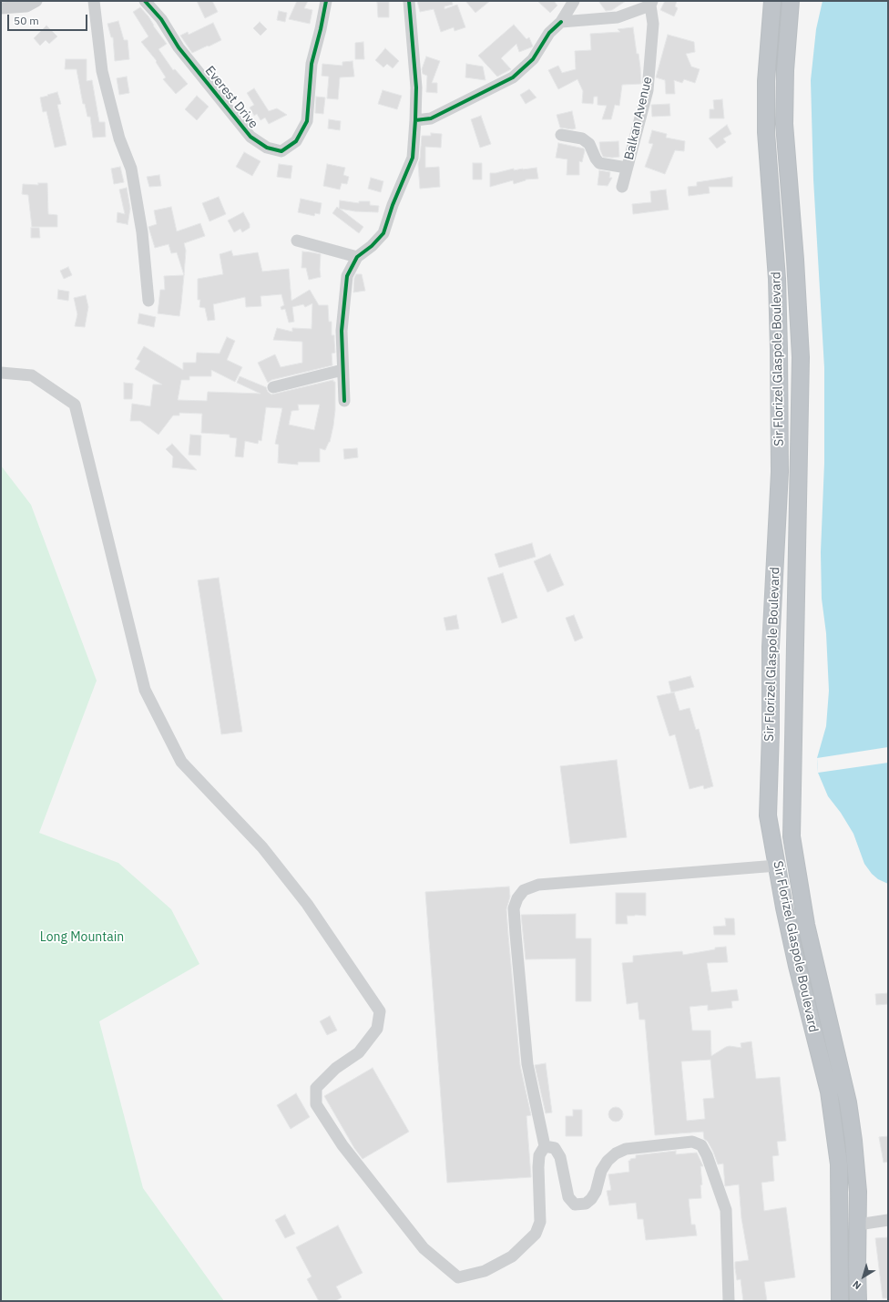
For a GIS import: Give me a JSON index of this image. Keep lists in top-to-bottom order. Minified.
{"streets":{"highway":["Sir Florizel Glaspole Boulevard"],"street":["Everest Drive","Balkan Avenue"]},"parks":["Long Mountain"],"scale_bar":"50 m","north":"bottom left"}
